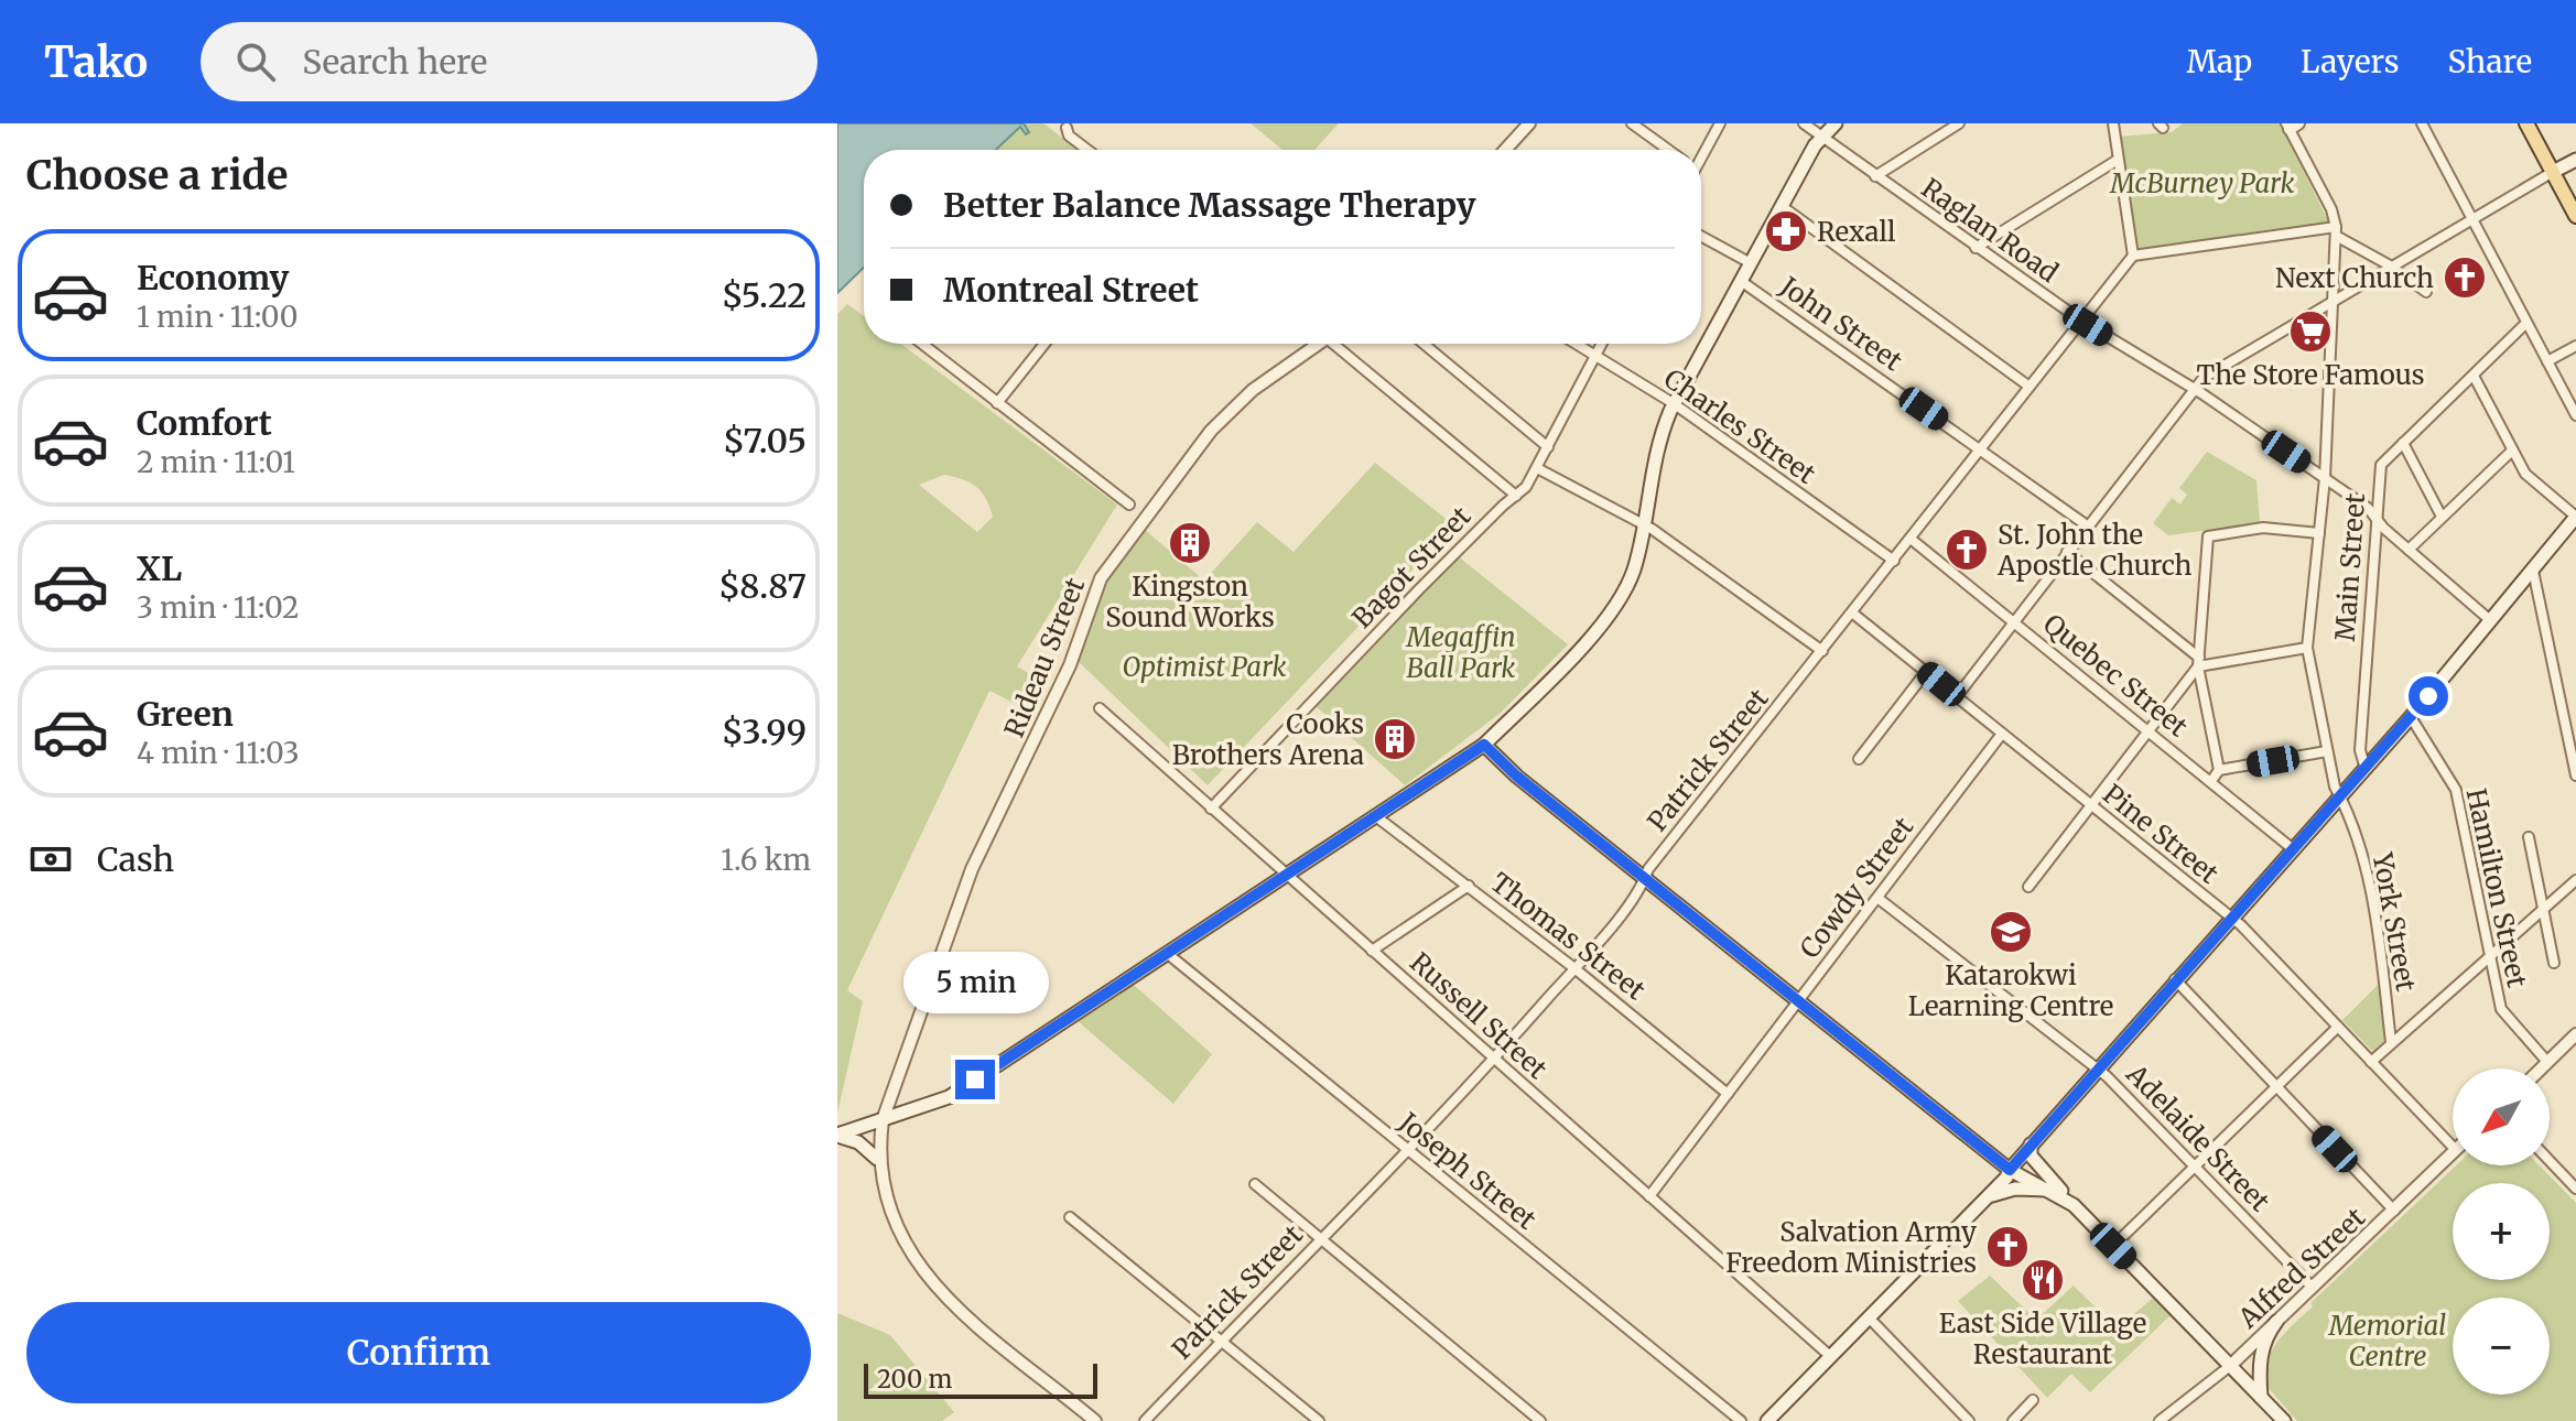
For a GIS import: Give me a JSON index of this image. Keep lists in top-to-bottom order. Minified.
{"streets":{"street":["Raglan Road","John Street","Charles Street","Bagot Street","Main Street","Rideau Street","Quebec Street","Patrick Street","Pine Street","Cowdy Street","Hamilton Street","York Street","Thomas Street","Russell Street","Adelaide Street","Joseph Street","Alfred Street"]},"crossings":[["Raglan Road","Main Street"],["Raglan Road","Patrick Street"],["Raglan Road","York Street"],["John Street","Patrick Street"],["Charles Street","Bagot Street"],["Charles Street","Patrick Street"],["Bagot Street","Russell Street"],["Quebec Street","Patrick Street"],["Patrick Street","Pine Street"],["Patrick Street","Thomas Street"],["Patrick Street","Russell Street"],["Patrick Street","Joseph Street"],["Pine Street","Cowdy Street"],["Cowdy Street","Thomas Street"],["Cowdy Street","Russell Street"],["Cowdy Street","Adelaide Street"],["Adelaide Street","Alfred Street"]],"parks":["McBurney Park","Megaffin Ball Park","Optimist Park","Memorial Centre"],"places":{"pharmacy":["Rexall"],"church":["Next Church","St. John the Apostle Church","Salvation Army Freedom Ministries"],"supermarket":["The Store Famous"],"building":["Kingston Sound Works","Cooks Brothers Arena"],"school or university":["Katarokwi Learning Centre"],"restaurant":["East Side Village Restaurant"]},"scale_bar":"200 m","north":"bottom left","page":{"header":"Tako","search":"Search here","nav":["Map","Layers","Share"],"heading":"Choose a ride","banner":["Better Balance Massage Therapy","Montreal Street"],"list":[{"name":"Economy","note":"1 min · 11:00","value":"$5.22"},{"name":"Comfort","note":"2 min · 11:01","value":"$7.05"},{"name":"XL","note":"3 min · 11:02","value":"$8.87"},{"name":"Green","note":"4 min · 11:03","value":"$3.99"}],"pay":["Cash","1.6 km"],"bubble":"5 min","map_buttons":["+","−"],"buttons":"Confirm","scale":"200 m"}}
